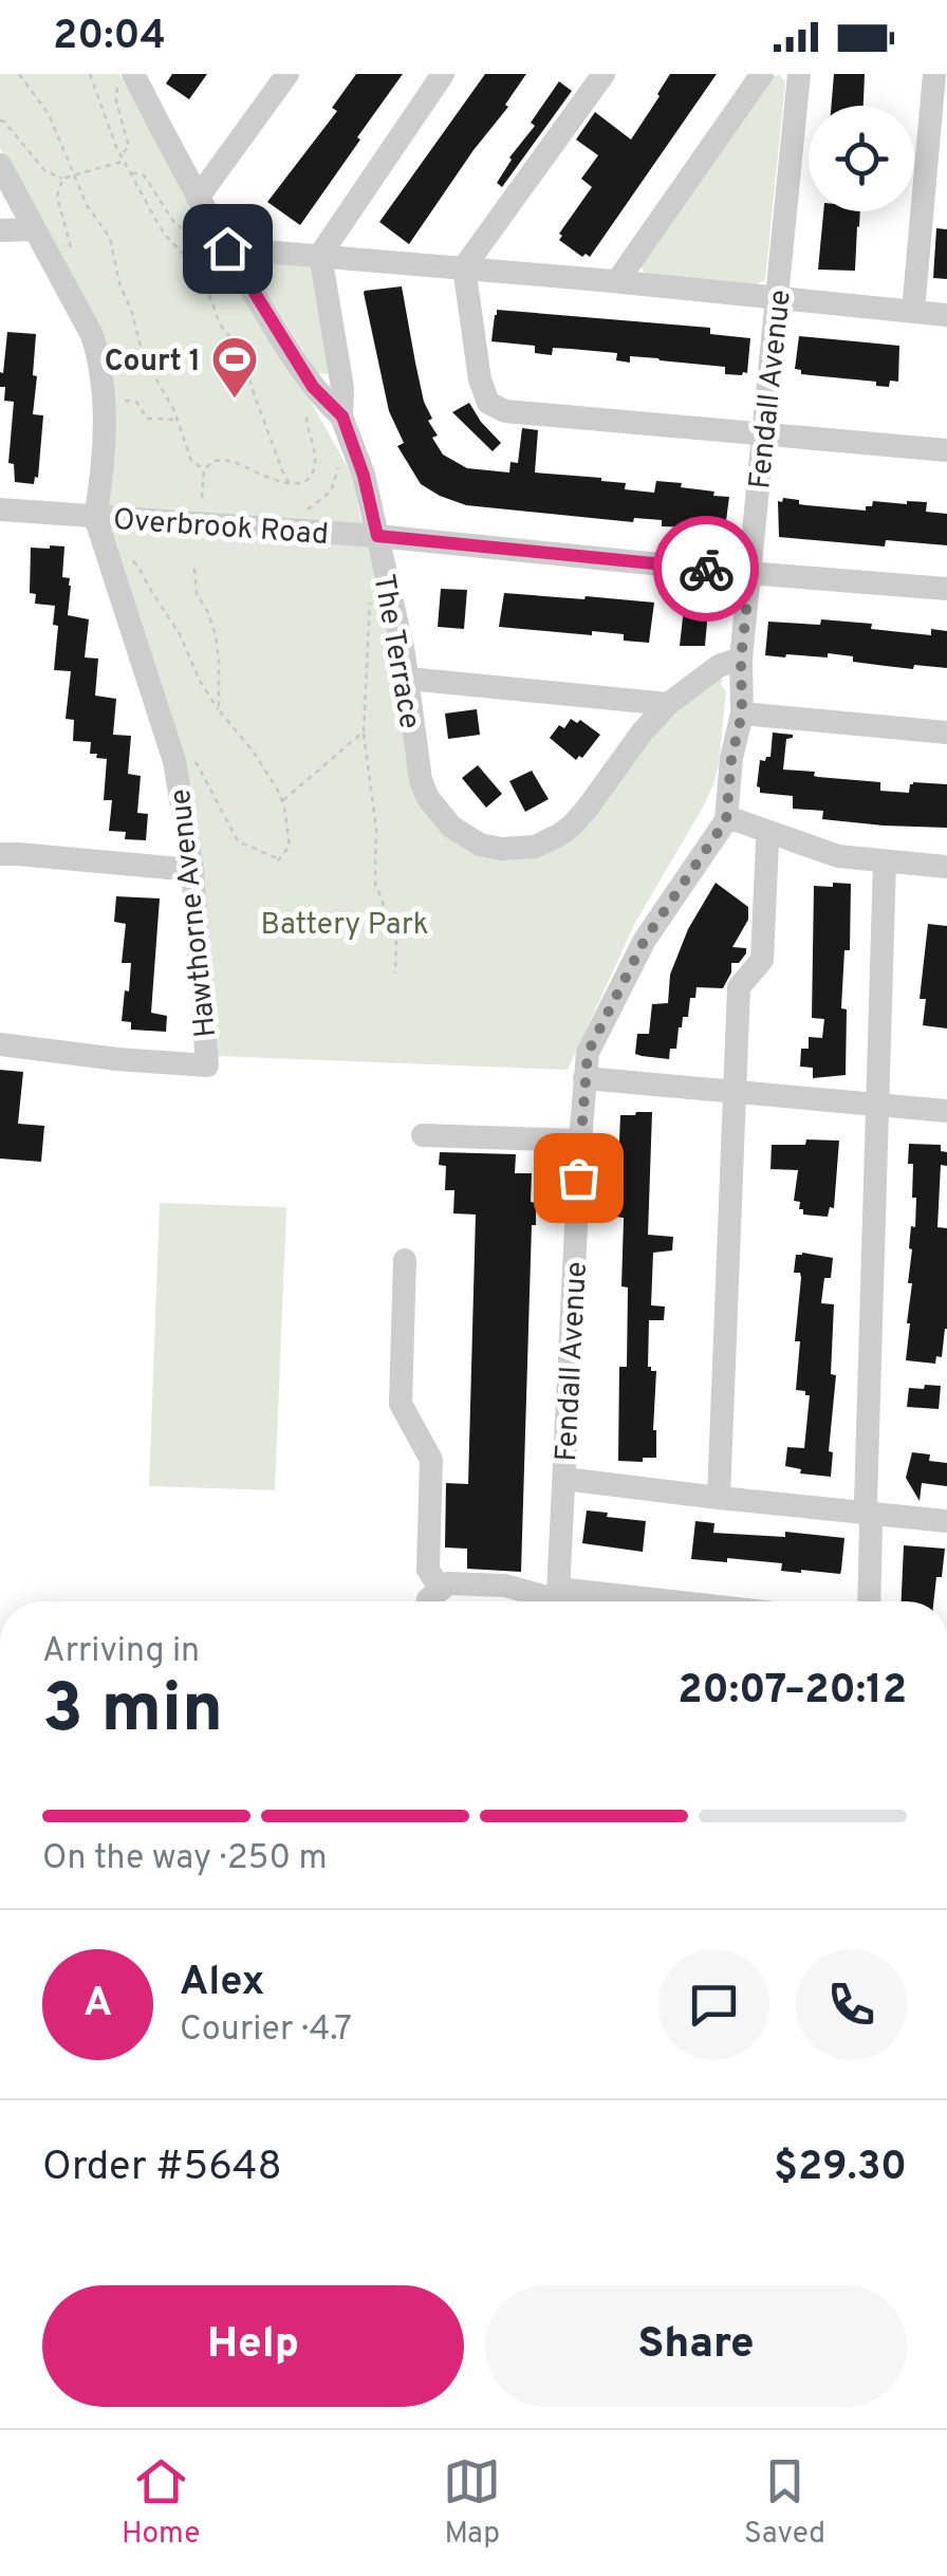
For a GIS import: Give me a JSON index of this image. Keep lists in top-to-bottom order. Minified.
{"streets":{"street":["Fendall Avenue","Overbrook Road","The Terrace","Hawthorne Avenue"]},"crossings":[["Fendall Avenue","Overbrook Road"],["Fendall Avenue","The Terrace"],["Overbrook Road","The Terrace"],["Overbrook Road","Hawthorne Avenue"]],"parks":["Battery Park"],"places":{"sports":["Court 1"]},"page":{"status":"20:04","heading":["3 min","Arriving in","20:07–20:12"],"panel":["Alex","Courier · 4.7","Order #5648","$29.30"],"bar":"On the way · 250 m","round":"A","buttons":["Help","Share"],"tabs":["Home","Map","Saved"]}}
